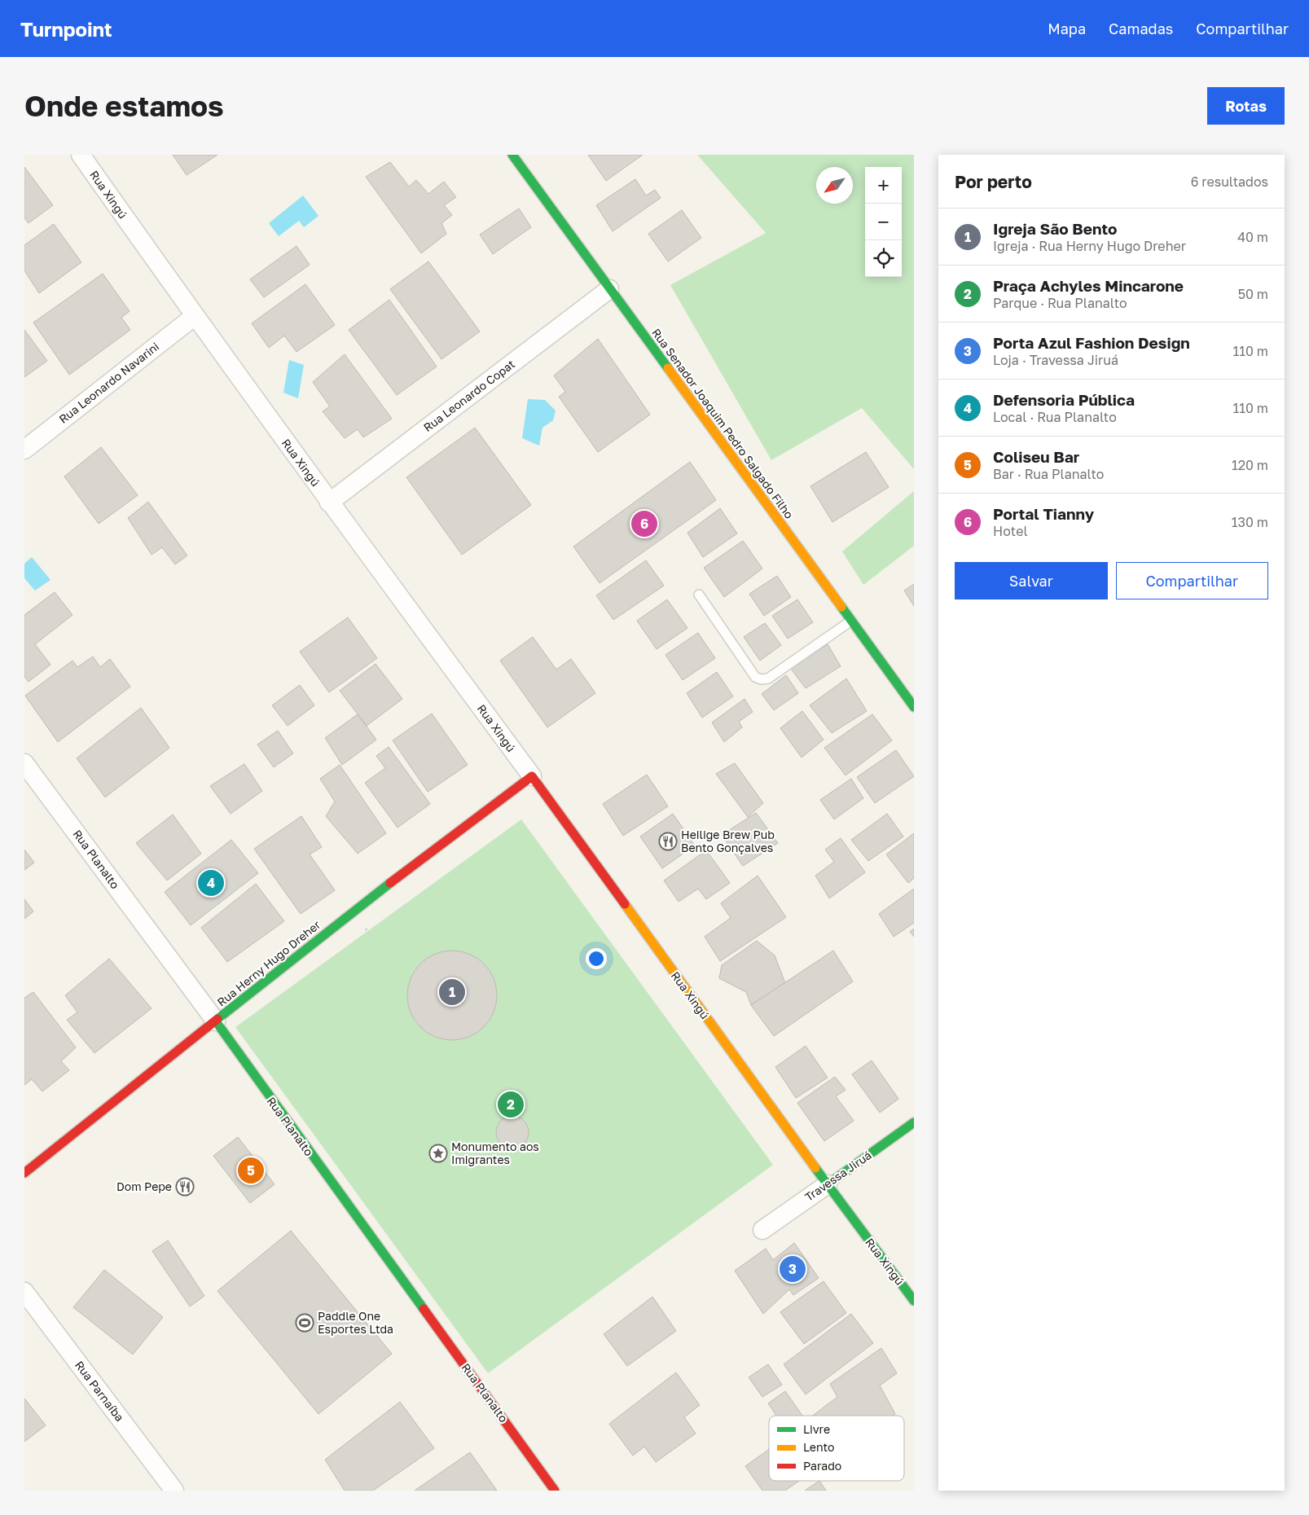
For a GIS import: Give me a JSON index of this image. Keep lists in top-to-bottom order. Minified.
{"streets":{"main road":["Rua Xingú","Rua Senador Joaquim Pedro Salgado Filho","Rua Planalto","Rua Herny Hugo Dreher","Travessa Jiruá"],"street":["Rua Leonardo Navarini","Rua Leonardo Copat","Rua Parnaíba"]},"crossings":[["Rua Xingú","Rua Leonardo Navarini"],["Rua Xingú","Rua Leonardo Copat"],["Rua Xingú","Rua Herny Hugo Dreher"],["Rua Xingú","Travessa Jiruá"],["Rua Leonardo Copat","Rua Senador Joaquim Pedro Salgado Filho"],["Rua Planalto","Rua Herny Hugo Dreher"]],"places":{"restaurant":["Heilige Brew Pub Bento Gonçalves","Dom Pepe"],"place":["Monumento aos Imigrantes"],"sports":["Paddle One Esportes Ltda"]},"legend":["Livre","Lento","Parado"],"north":"bottom left","page":{"header":"Turnpoint","nav":["Mapa","Camadas","Compartilhar"],"buttons":["Rotas",["Salvar","Compartilhar"]],"title":"Onde estamos","heading":["Por perto","6 resultados"],"map_buttons":["+","−"],"list":[{"mark":"1","name":"Igreja São Bento","note":"Igreja · Rua Herny Hugo Dreher","value":"40 m"},{"mark":"2","name":"Praça Achyles Mincarone","note":"Parque · Rua Planalto","value":"50 m"},{"mark":"3","name":"Porta Azul Fashion Design","note":"Loja · Travessa Jiruá","value":"110 m"},{"mark":"4","name":"Defensoria Pública","note":"Local · Rua Planalto","value":"110 m"},{"mark":"5","name":"Coliseu Bar","note":"Bar · Rua Planalto","value":"120 m"},{"mark":"6","name":"Portal Tianny","note":"Hotel","value":"130 m"}],"pins":["6","4","1","2","5","3"]}}
